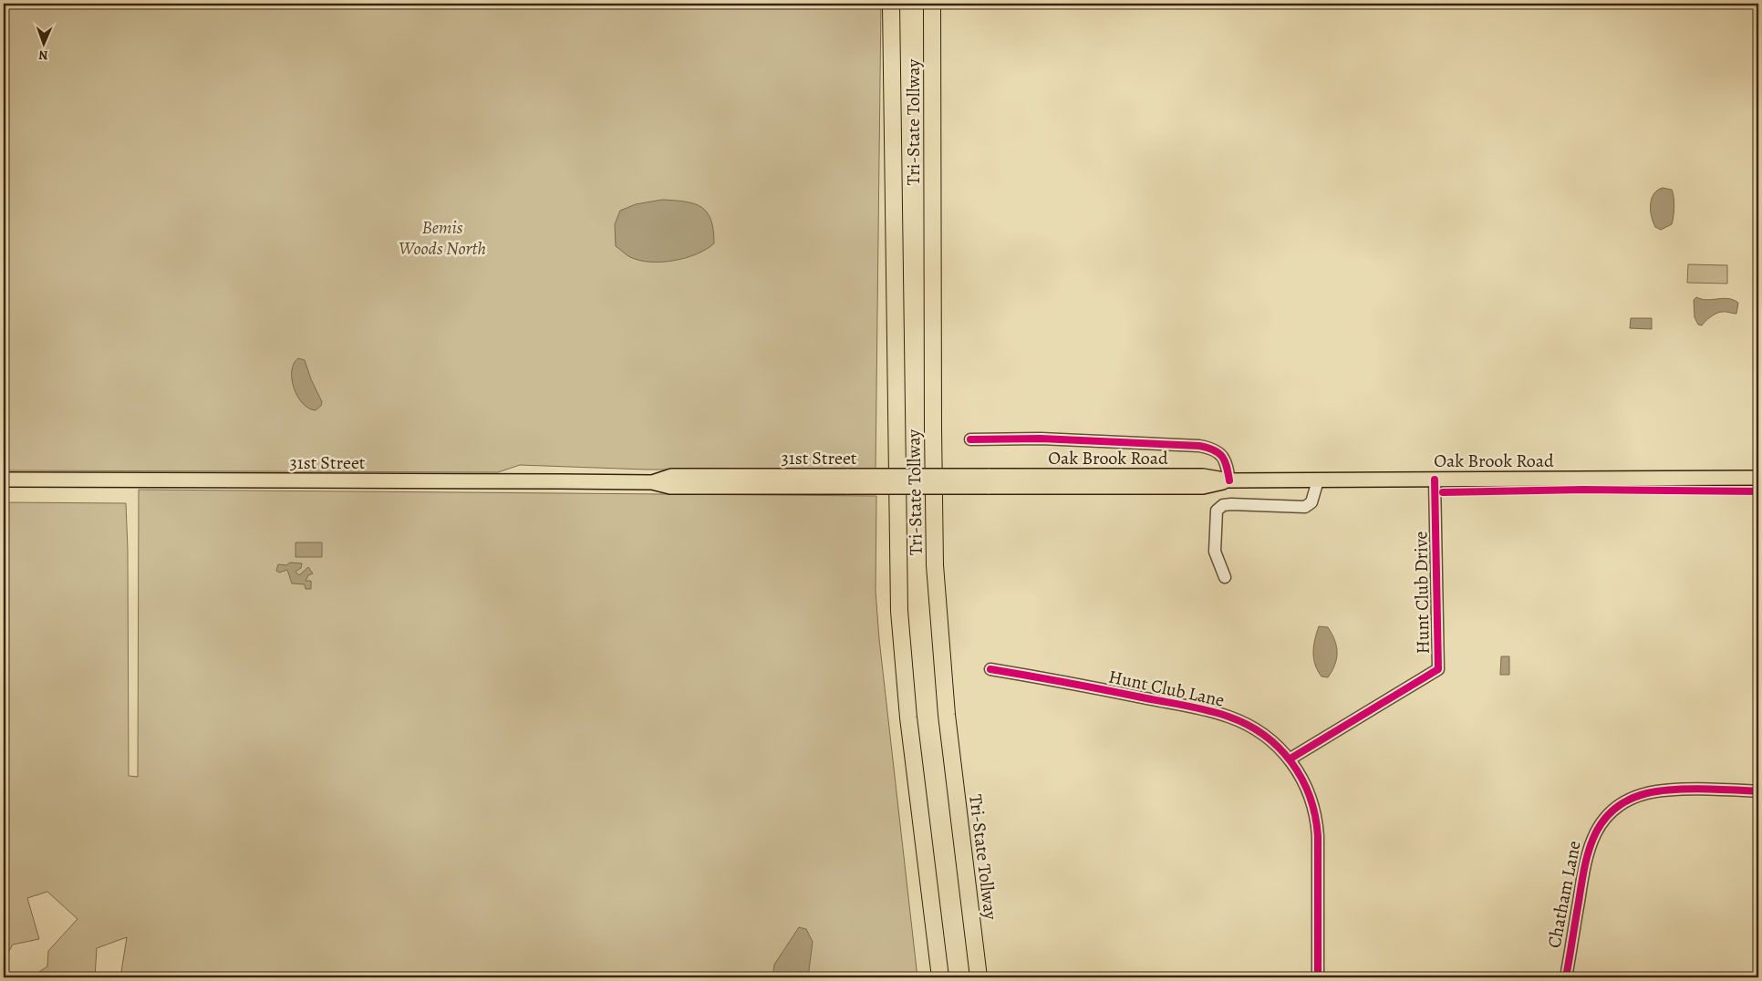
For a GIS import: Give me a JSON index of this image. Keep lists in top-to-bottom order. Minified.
{"streets":{"highway":["Tri-State Tollway"],"main road":["31st Street","Oak Brook Road"],"street":["Hunt Club Drive","Hunt Club Lane","Chatham Lane"]},"crossings":[["31st Street","Oak Brook Road"],["Oak Brook Road","Hunt Club Drive"],["Hunt Club Drive","Hunt Club Lane"]],"parks":["Bemis Woods North"],"north":"bottom"}
